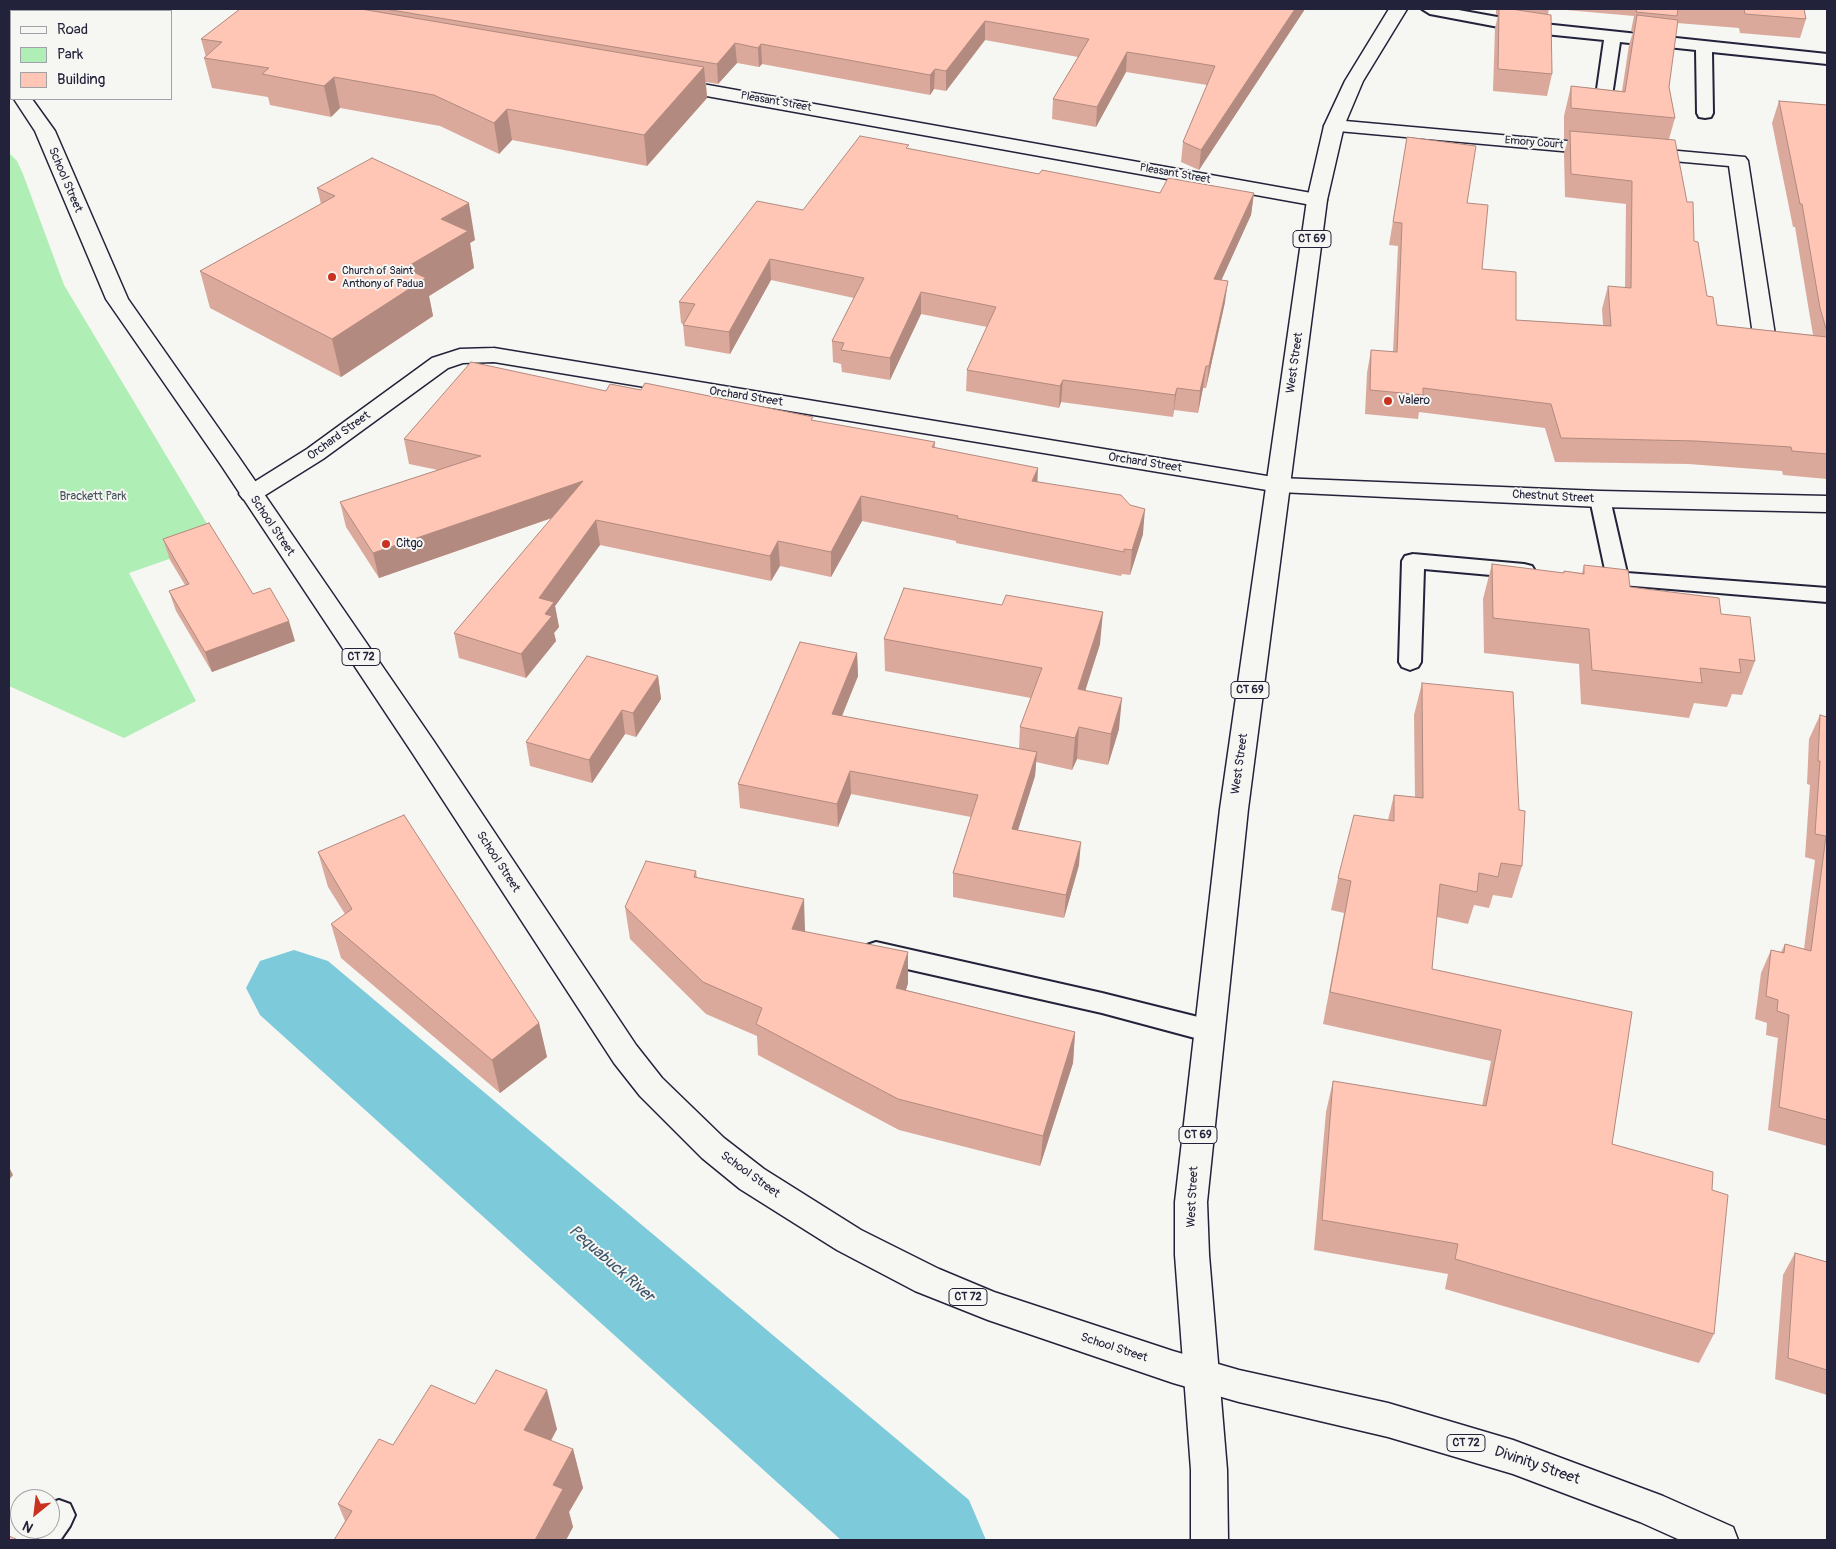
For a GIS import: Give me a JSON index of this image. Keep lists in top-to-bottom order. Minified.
{"streets":{"main road":["Pleasant Street","Emory Court","School Street","CT 69","West Street","Orchard Street","Chestnut Street","CT 72","Divinity Street"]},"crossings":[["Pleasant Street","West Street"],["Emory Court","West Street"],["School Street","West Street"],["School Street","Orchard Street"],["School Street","Divinity Street"],["West Street","Orchard Street"],["West Street","Chestnut Street"],["West Street","Divinity Street"],["Orchard Street","Chestnut Street"]],"water":["Pequabuck River"],"parks":["Brackett Park"],"places":["Church of Saint Anthony of Padua","Valero","Citgo"],"legend":["Road","Park","Building"],"north":"bottom left"}
